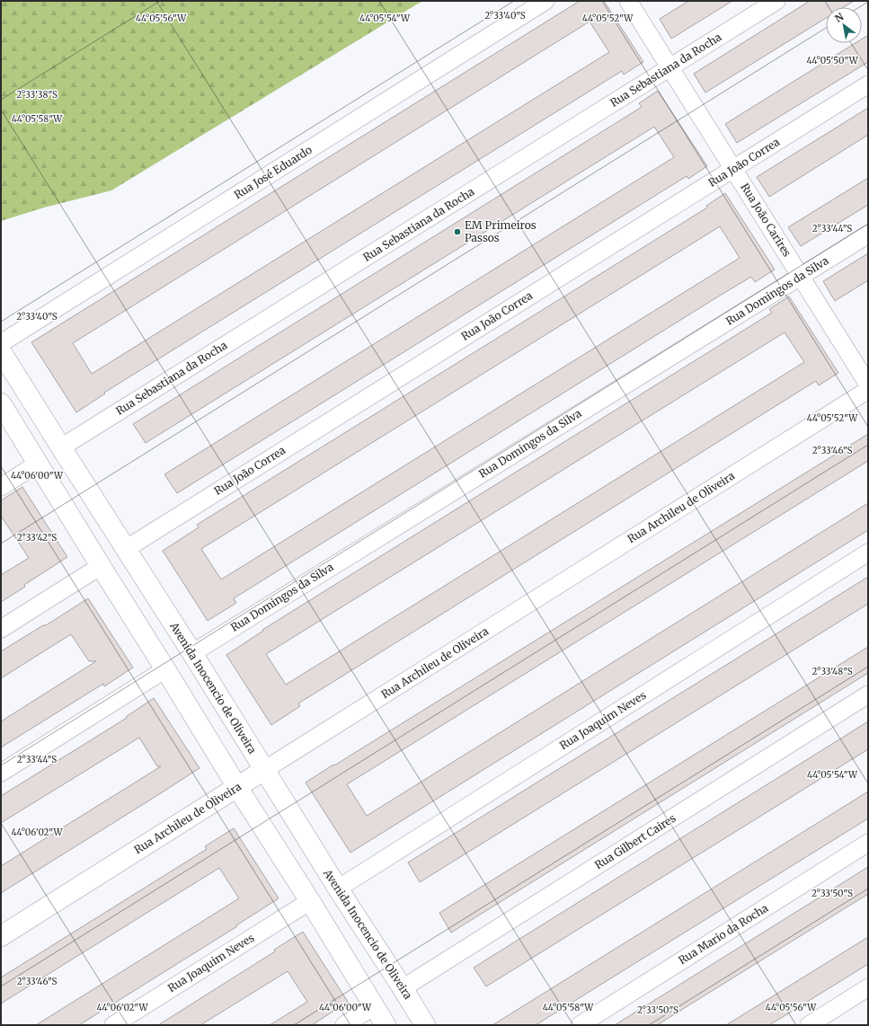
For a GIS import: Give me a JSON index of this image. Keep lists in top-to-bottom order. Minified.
{"streets":{"street":["Rua Sebastiana da Rocha","Rua João Correa","Rua José Eduardo","Rua João Carires","Rua Domingos da Silva","Rua Archileu de Oliveira","Avenida Inocencio de Oliveira","Rua Joaquim Neves","Rua Gilbert Caires","Rua Mario da Rocha"]},"crossings":[["Rua Sebastiana da Rocha","Rua João Carires"],["Rua Sebastiana da Rocha","Avenida Inocencio de Oliveira"],["Rua João Correa","Rua João Carires"],["Rua João Correa","Avenida Inocencio de Oliveira"],["Rua João Carires","Rua Domingos da Silva"],["Rua Domingos da Silva","Avenida Inocencio de Oliveira"],["Rua Archileu de Oliveira","Avenida Inocencio de Oliveira"],["Avenida Inocencio de Oliveira","Rua Joaquim Neves"],["Avenida Inocencio de Oliveira","Rua Gilbert Caires"]],"places":["EM Primeiros Passos"],"north":"top left","coordinates":["2°33'40\"S","44°05'56\"W","44°05'54\"W","44°05'52\"W","44°05'50\"W","2°33'38\"S","44°05'58\"W","2°33'44\"S","2°33'46\"S","44°06'00\"W","2°33'42\"S","2°33'48\"S","44°06'02\"W","2°33'50\"S"]}
